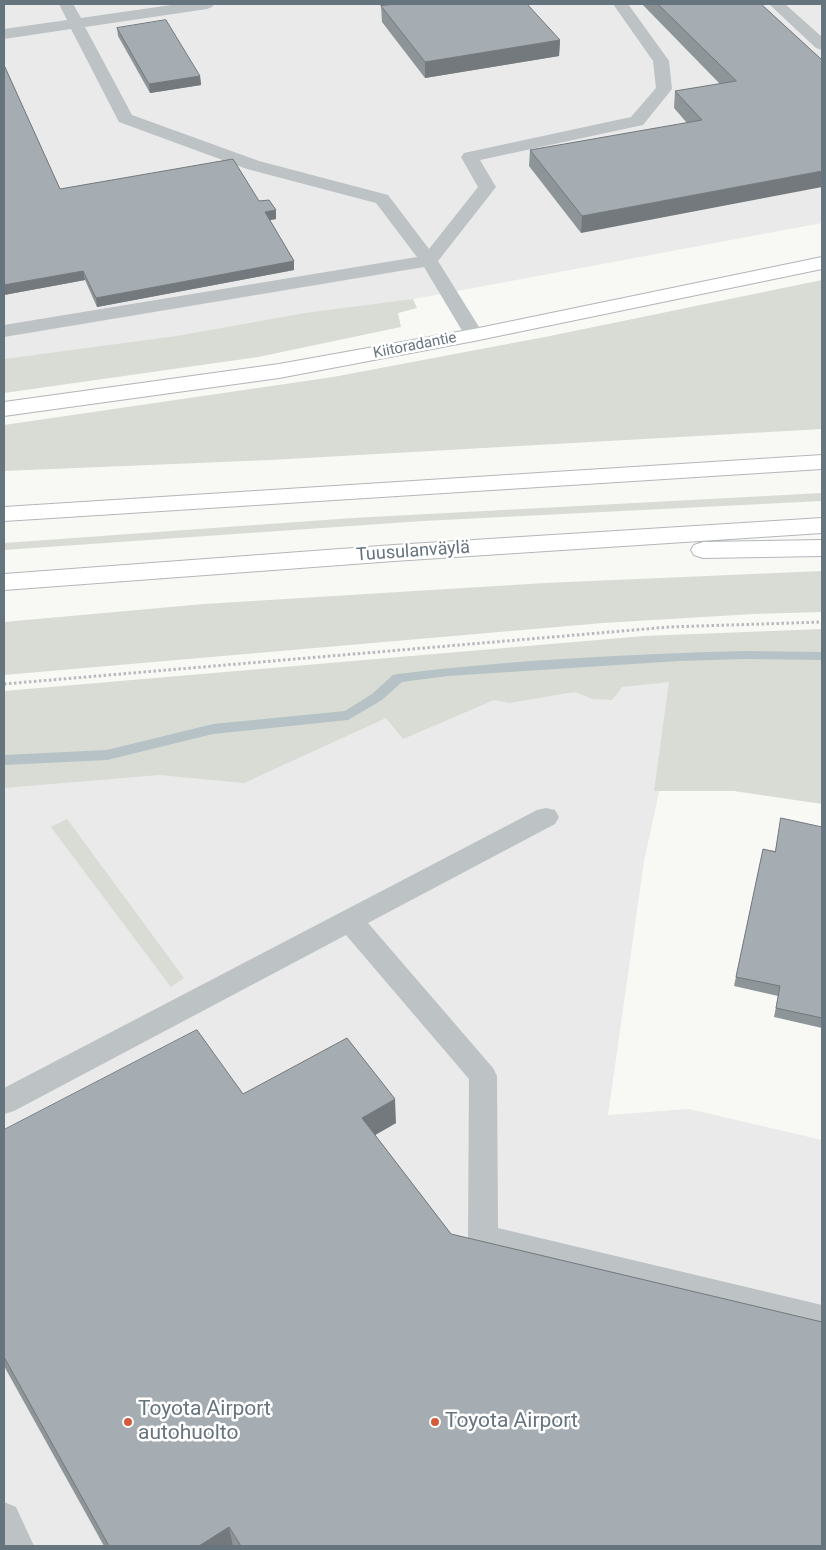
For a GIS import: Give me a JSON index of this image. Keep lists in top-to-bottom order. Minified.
{"streets":{"main road":["Kiitoradantie","Tuusulanväylä"]},"places":["Toyota Airport autohuolto","Toyota Airport"]}
